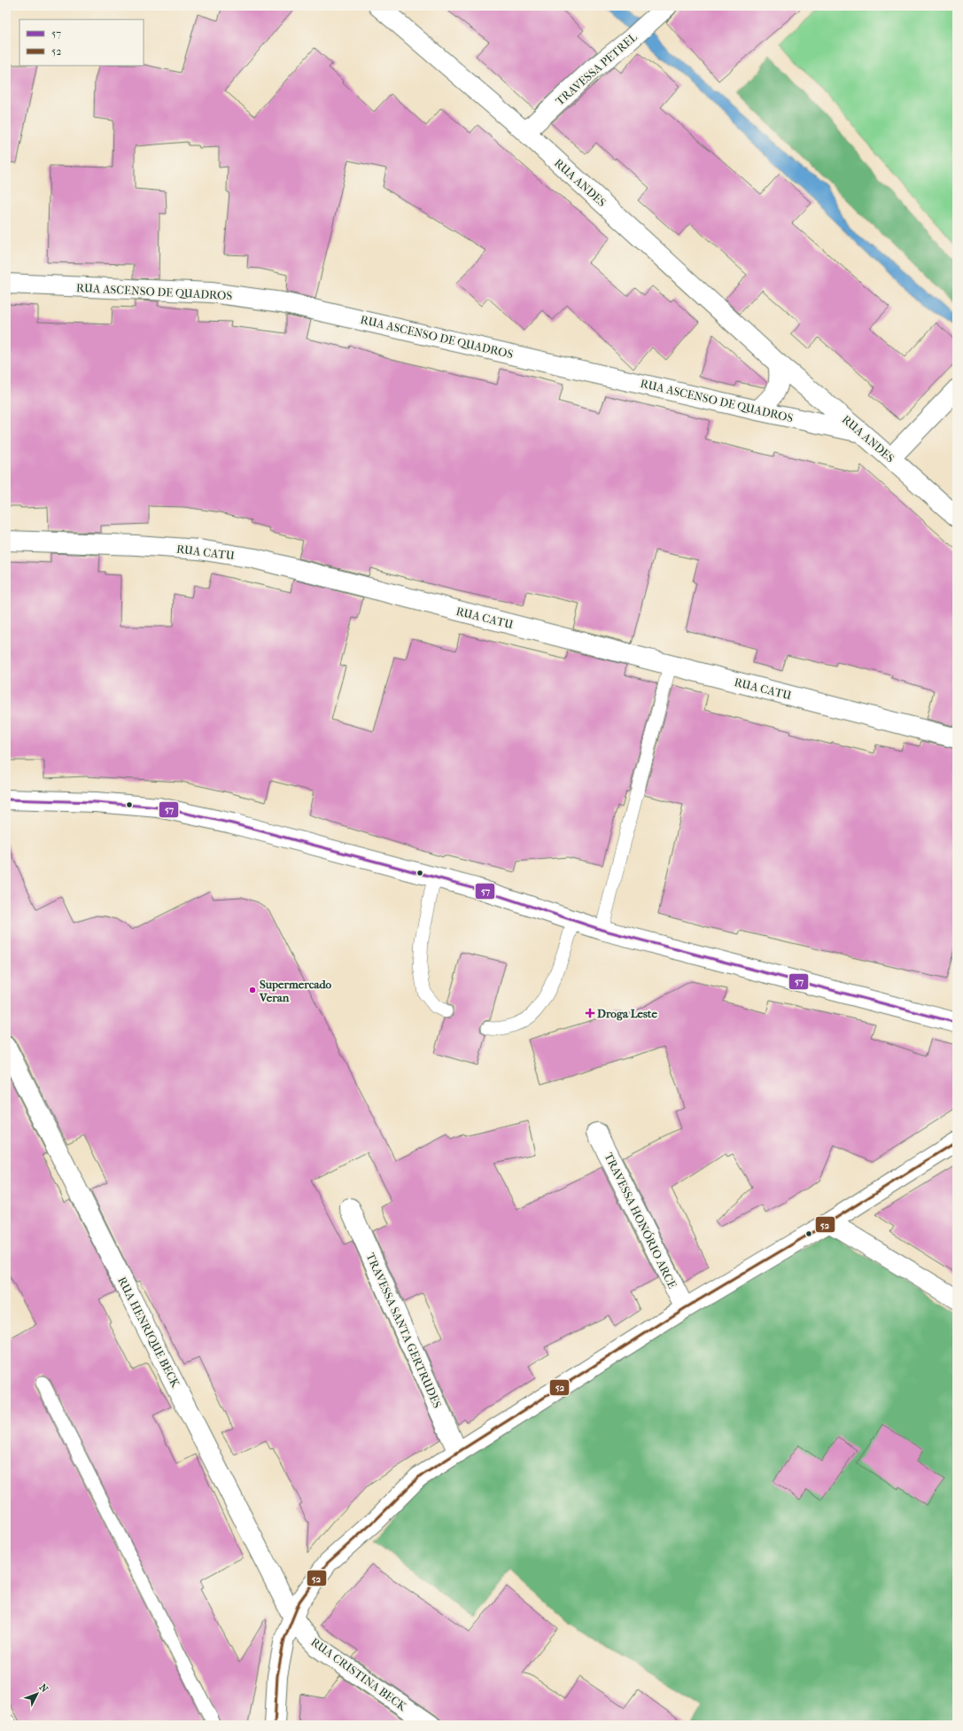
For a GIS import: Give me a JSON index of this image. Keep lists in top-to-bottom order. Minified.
{"streets":{"street":["TRAVESSA PETREL","RUA ANDES","RUA ASCENSO DE QUADROS","RUA CATU","TRAVESSA HONÓRIO ARCE","TRAVESSA SANTA GERTRUDES","RUA HENRIQUE BECK","RUA CRISTINA BECK"]},"crossings":[["TRAVESSA PETREL","RUA ANDES"],["RUA ANDES","RUA ASCENSO DE QUADROS"],["RUA HENRIQUE BECK","RUA CRISTINA BECK"]],"places":{"other":["Supermercado Veran"],"health":["Droga Leste"]},"lines":["transit line 57","transit line 52"],"legend":["57","52"],"north":"top right"}
